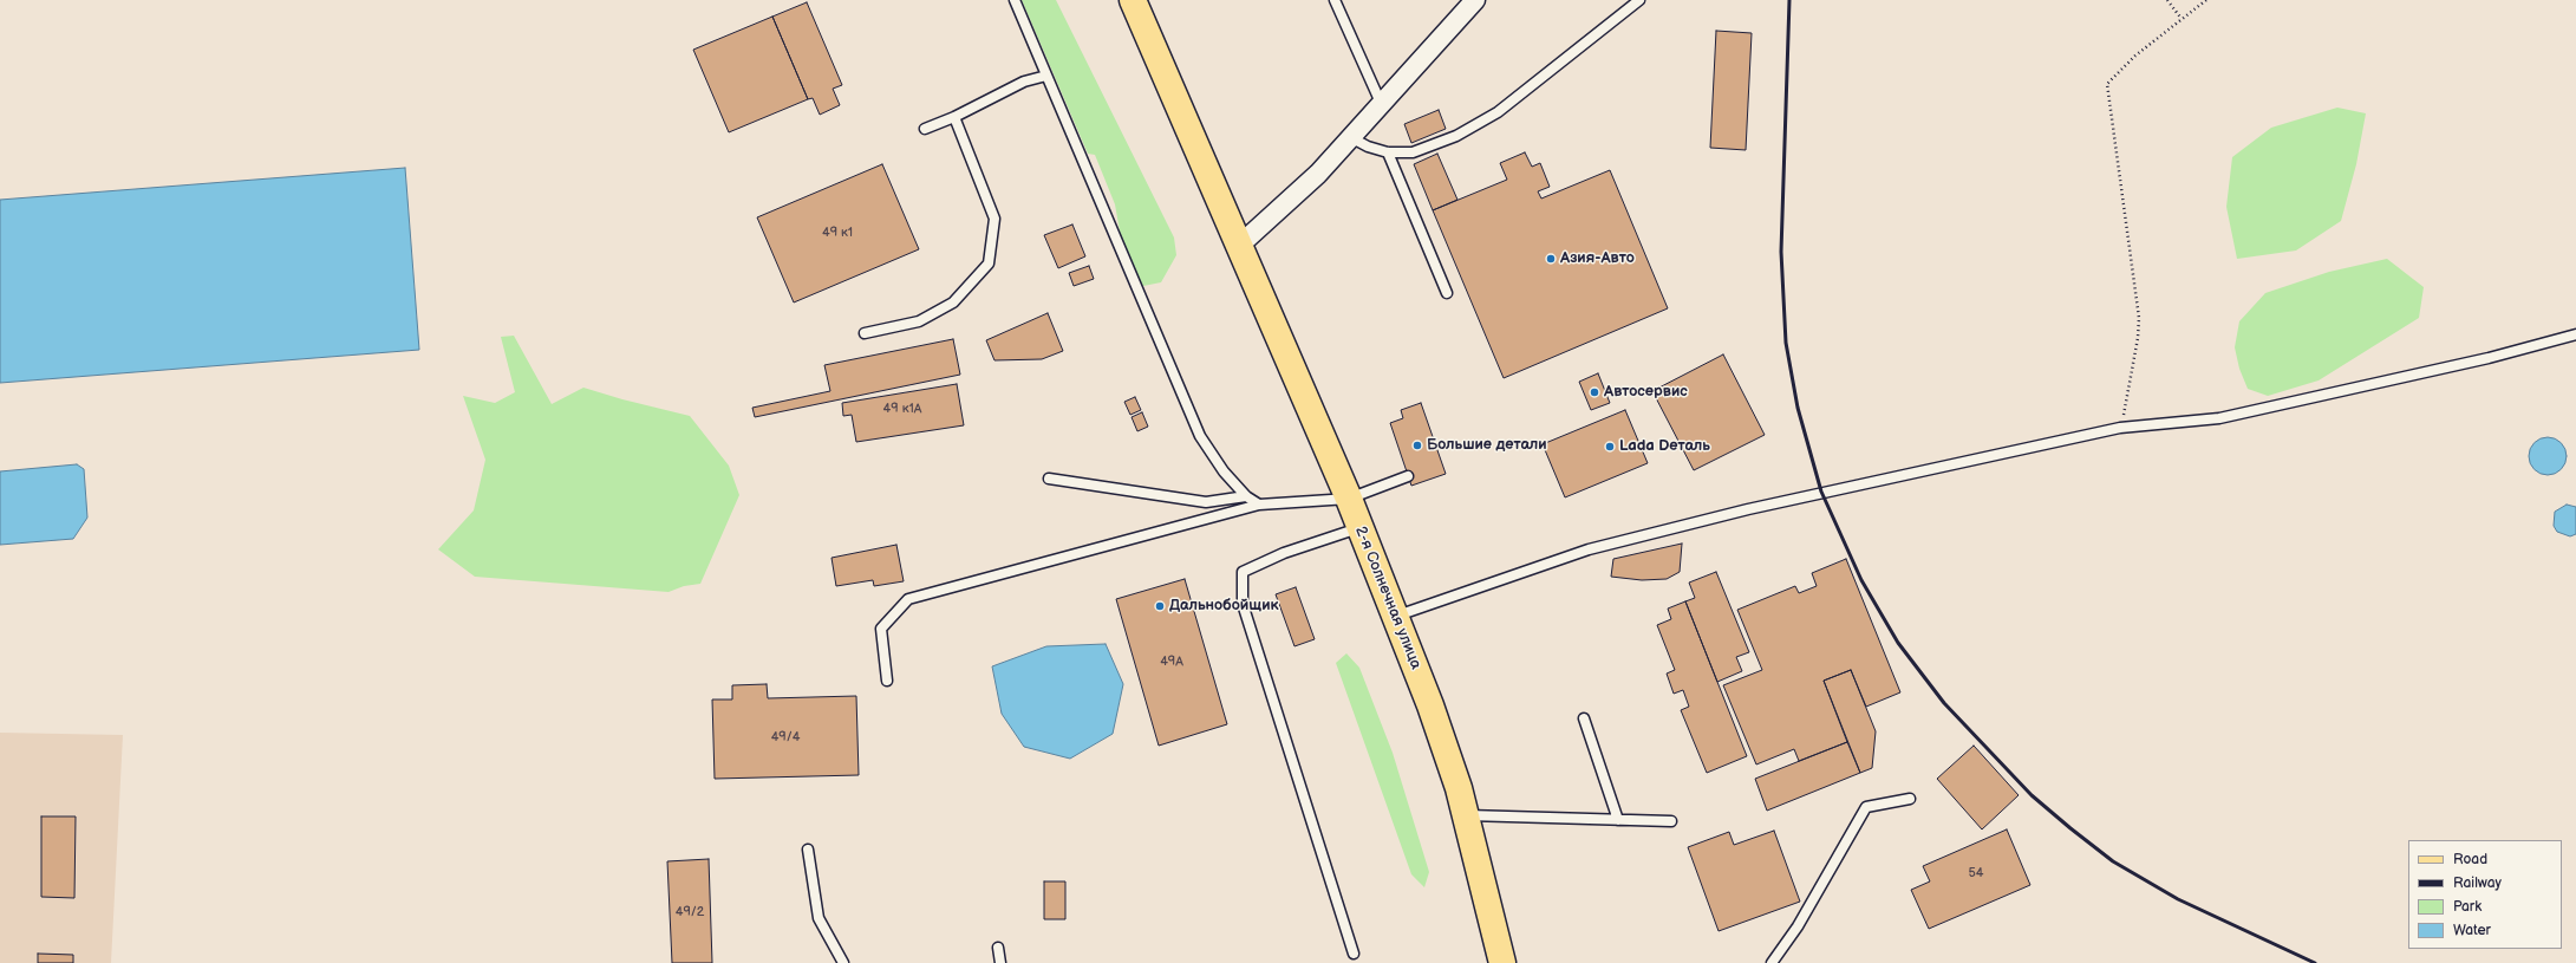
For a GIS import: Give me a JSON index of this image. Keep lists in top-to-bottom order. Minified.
{"streets":{"main road":["2-я Солнечная улица"]},"places":["Азия-Авто","Автосервис","Большие детали","Lada Dеталь","Дальнобойщик"],"house_numbers":["49 к1","49 к1А","49А","49/4","54","49/2"],"legend":["Road","Railway","Park","Water"]}
